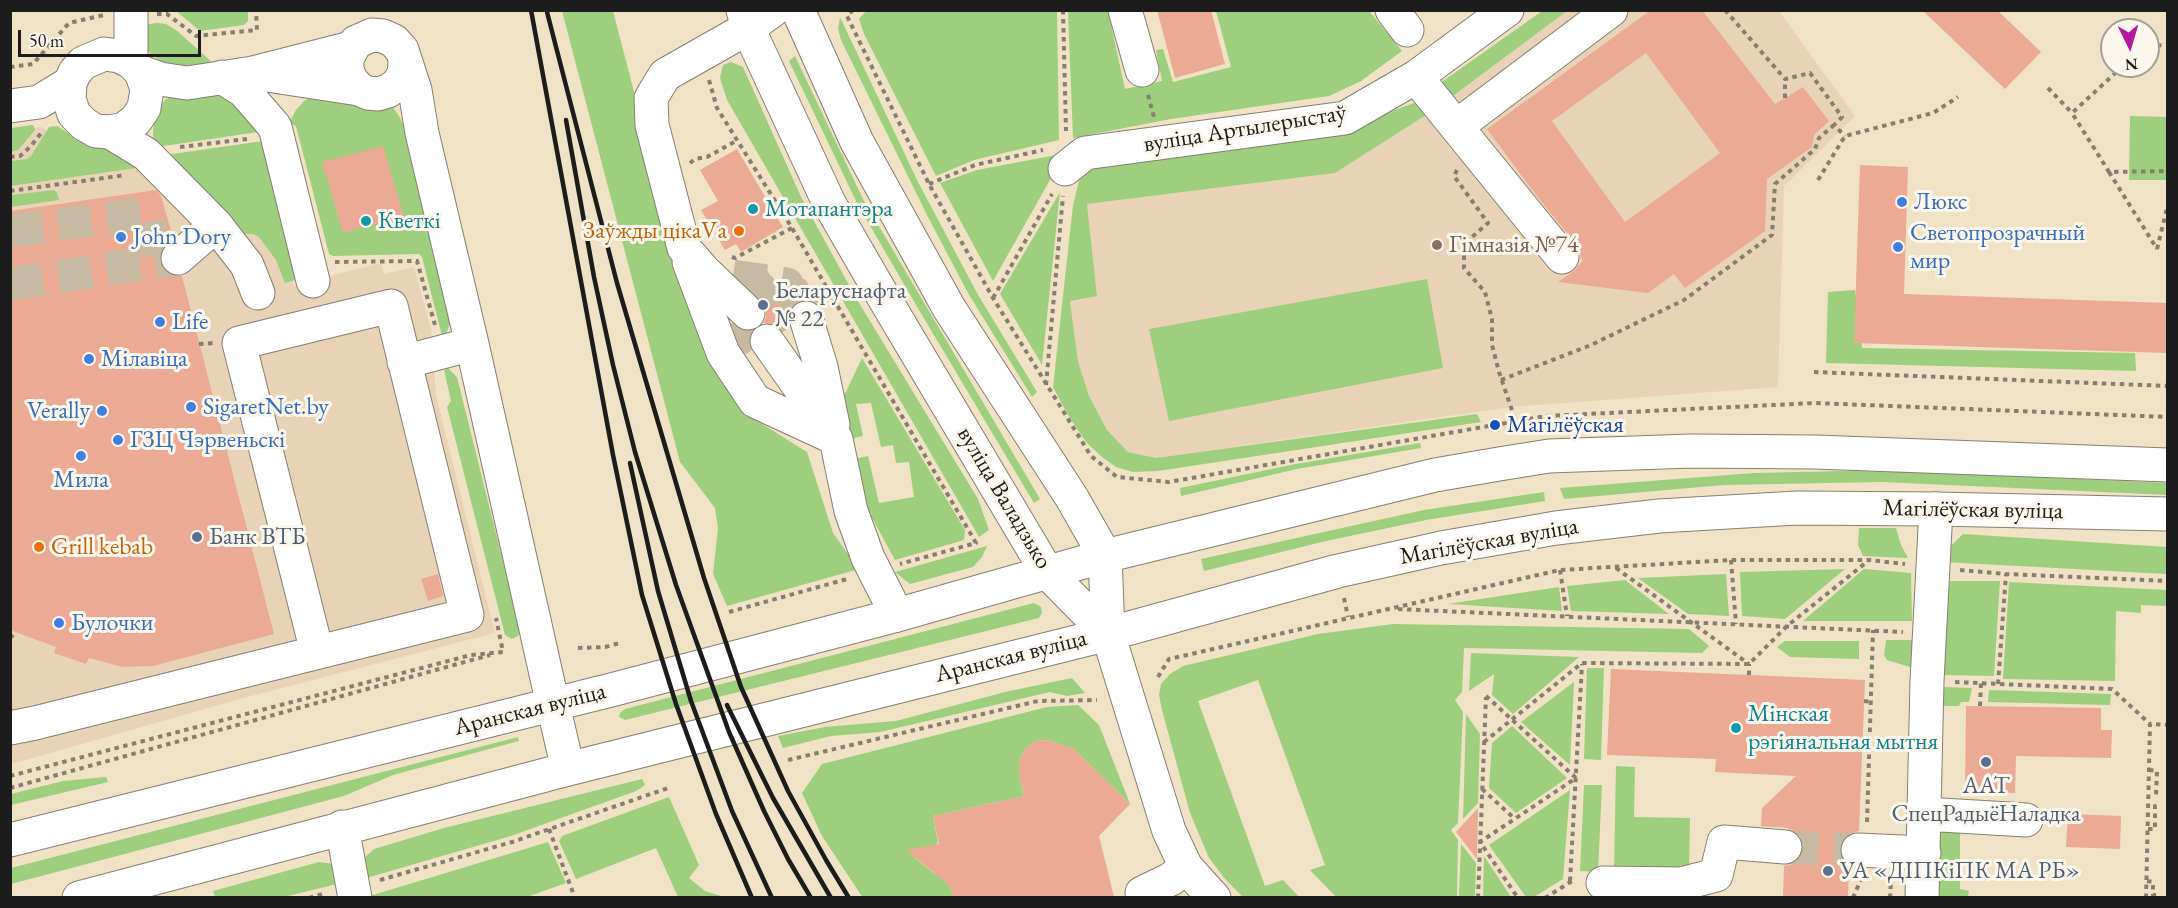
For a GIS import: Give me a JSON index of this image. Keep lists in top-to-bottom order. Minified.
{"streets":{"main road":["вуліца Артылерыстаў","вуліца Валадзько","Магілёўская вуліца","Аранская вуліца"]},"crossings":[["вуліца Валадзько","Магілёўская вуліца"],["вуліца Валадзько","Аранская вуліца"],["Магілёўская вуліца","Аранская вуліца"]],"places":["Люкс","Мотапантэра","Кветкі","Заўжды цікаVа","John Dory","Гімназія №74","Светопрозрачный мир","Беларуснафта № 22","Life","Мілавіца","SigaretNet.by","Verally","Магілёўская","ГЗЦ Чэрвеньскі","Мила","Банк ВТБ","Grill kebab","Булочки","Мінская рэгіянальная мытня","ААТ СпецРадыёНаладка","УА «ДІПКіПК МА РБ»"],"scale_bar":"50 m","north":"bottom"}
